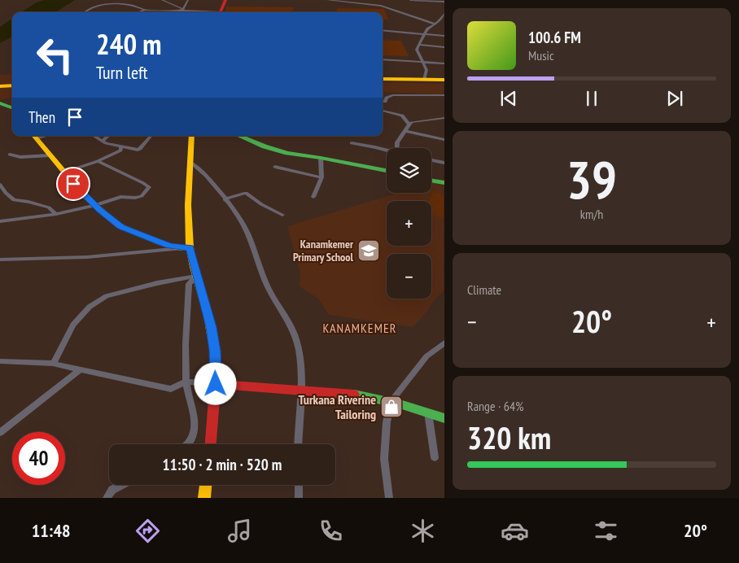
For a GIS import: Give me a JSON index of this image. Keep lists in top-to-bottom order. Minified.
{"districts":["KANAMKEMER"],"places":{"school or university":["Kanamkemer Primary School"],"shop":["Turkana Riverine Tailoring"]},"page":{"turn":["240 m","Turn left"],"song":["100.6 FM","Music"],"then":"Then","tile":[["39","km/h"],"Climate",["Range · 64%","320 km"]],"map_buttons":["+","−"],"heat":["−","20°","+"],"limit":"40","trip":"11:50 · 2 min · 520 m","tabs":["11:48","20°"]}}
